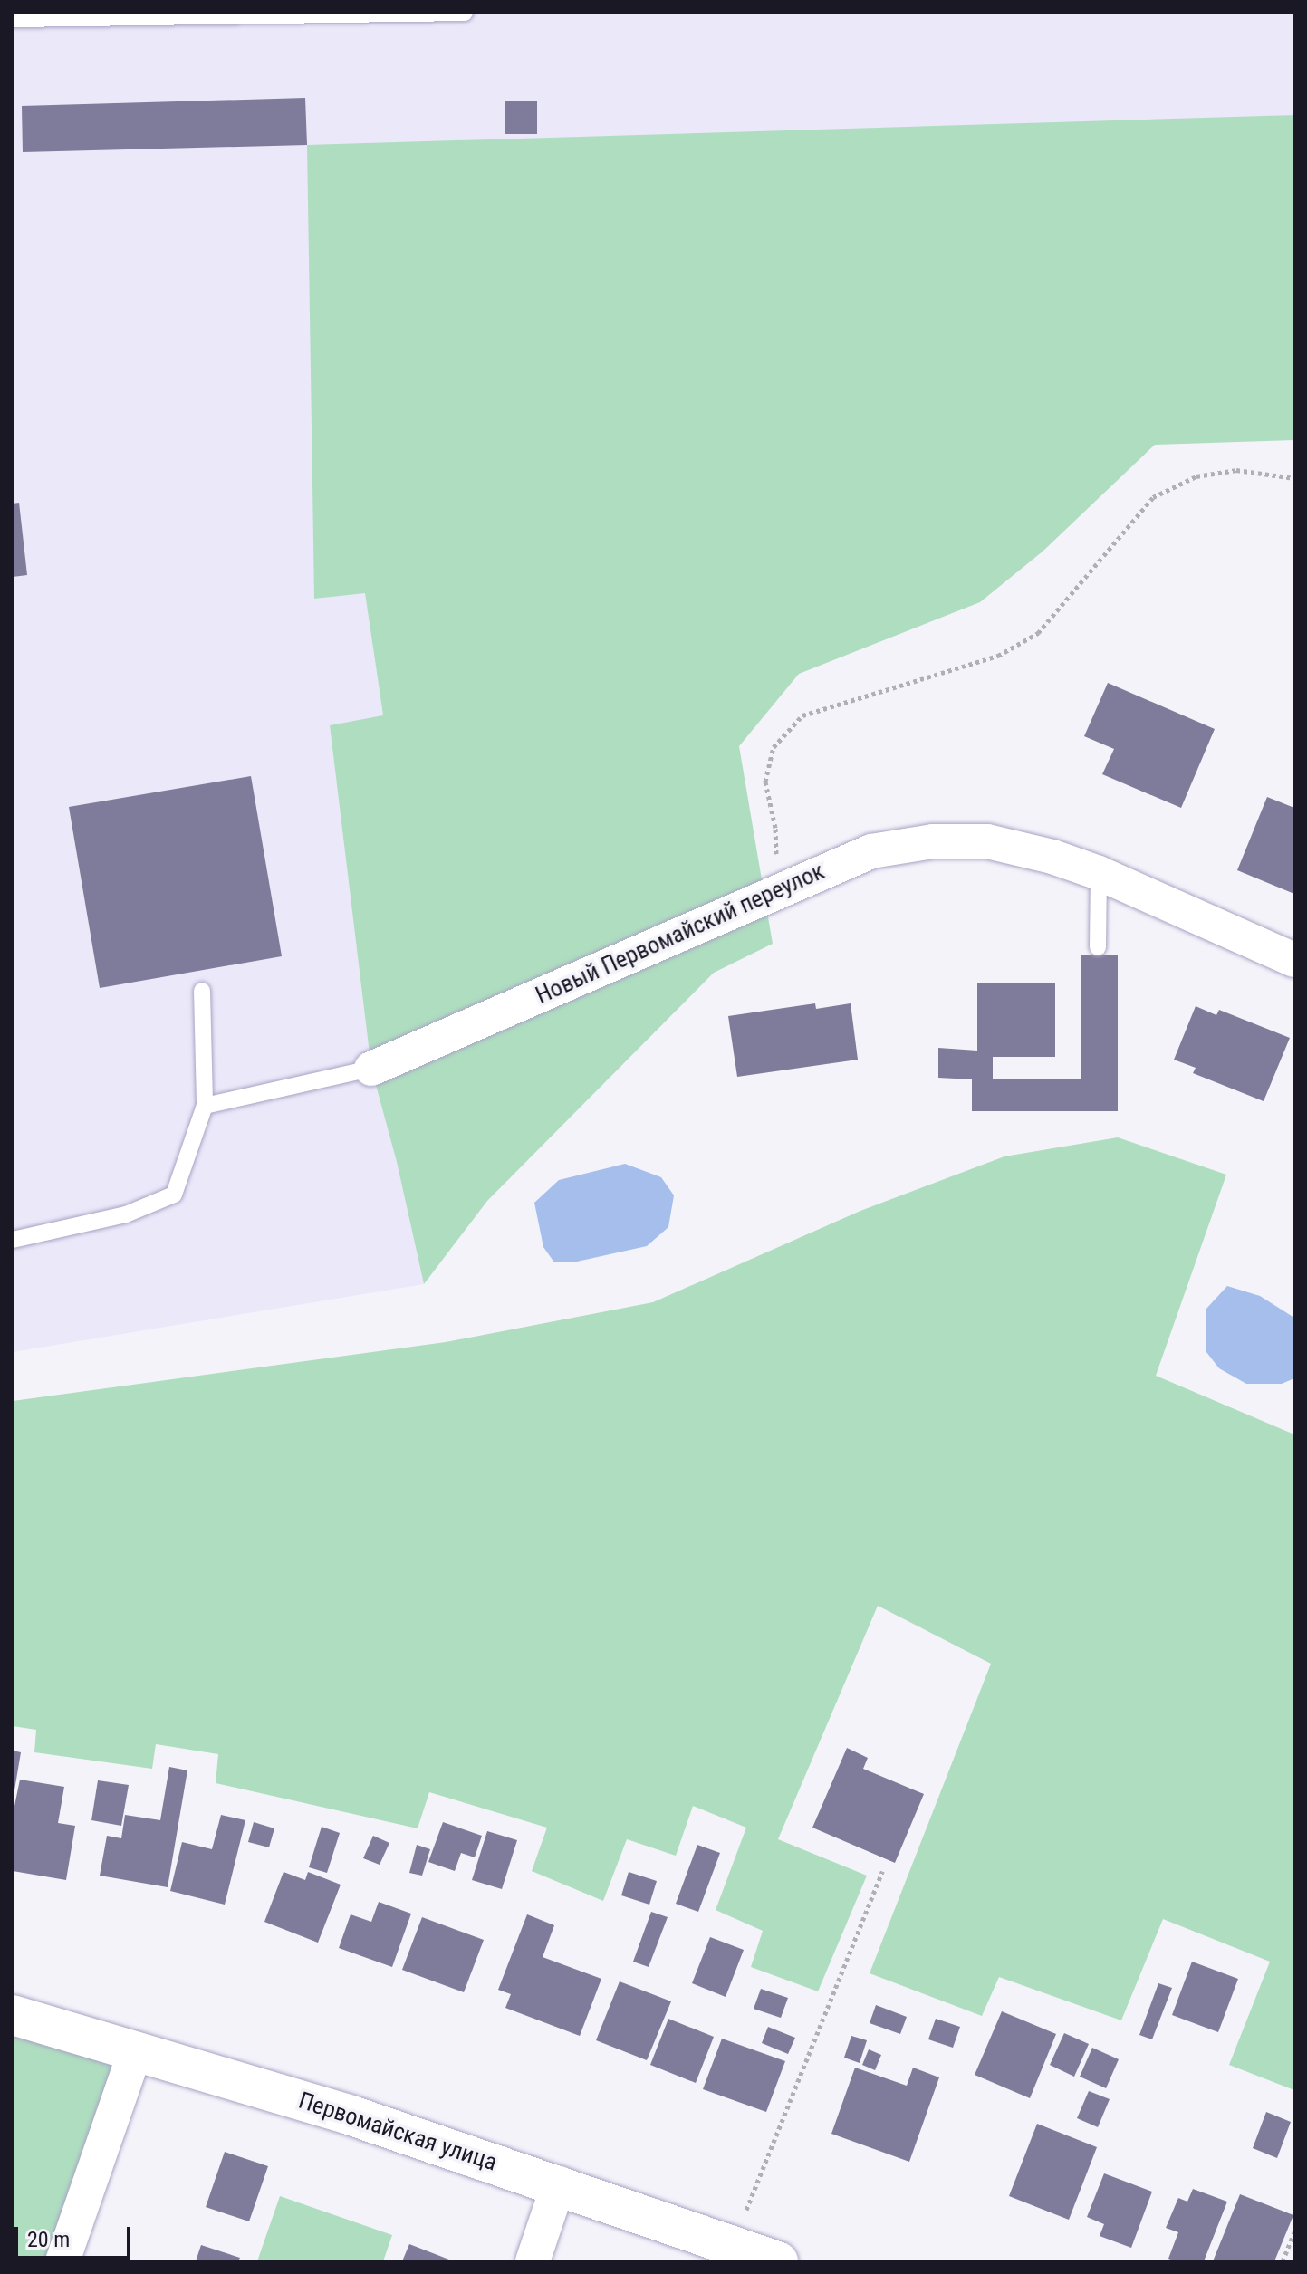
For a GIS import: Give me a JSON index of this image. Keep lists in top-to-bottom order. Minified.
{"streets":{"street":["Новый Первомайский переулок","Первомайская улица"]},"scale_bar":"20 m"}
